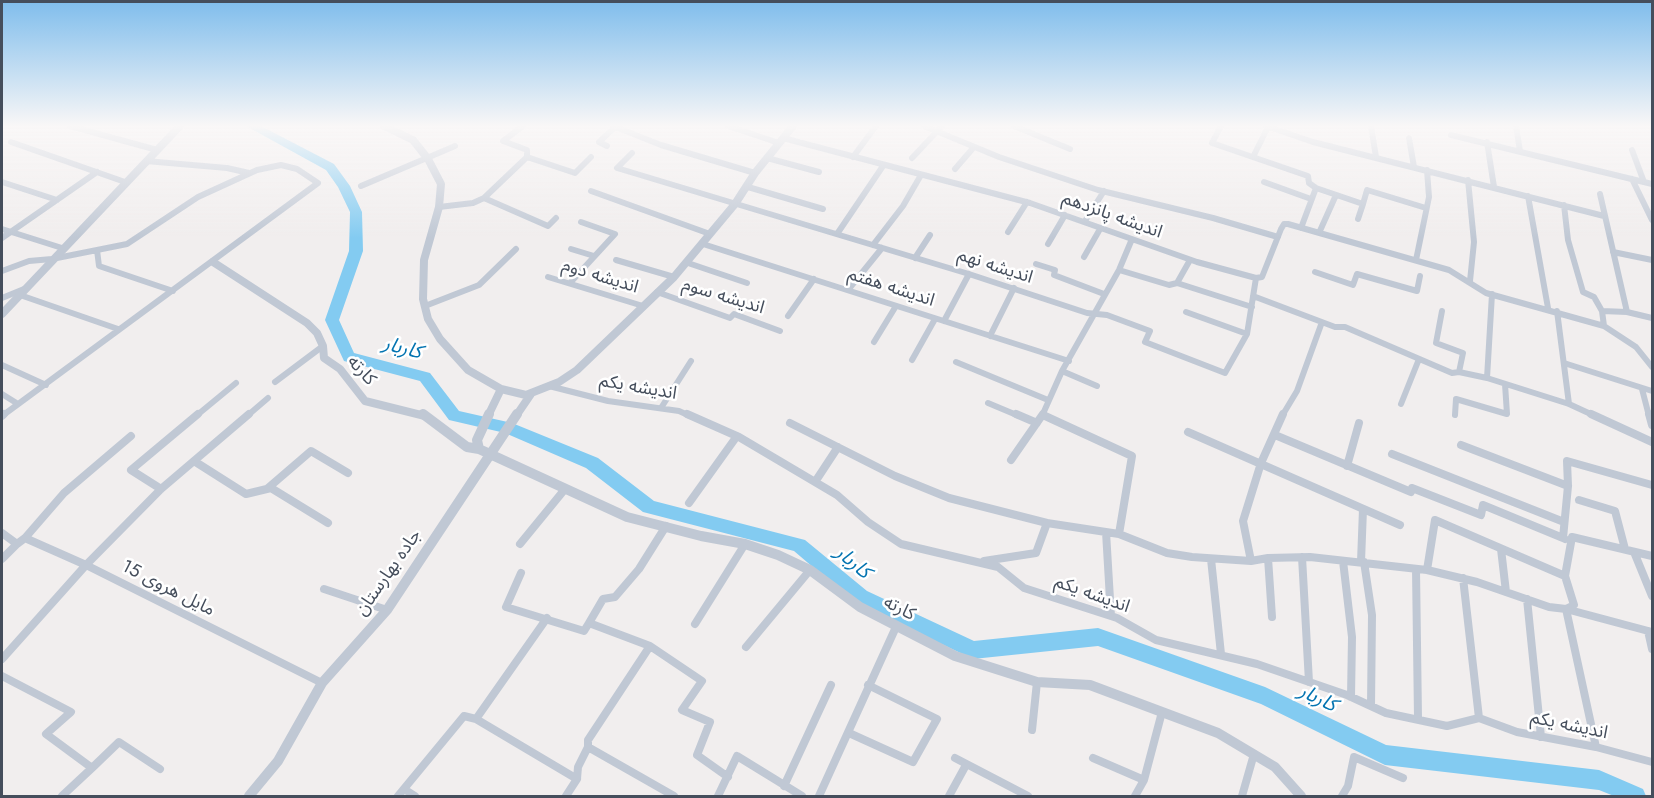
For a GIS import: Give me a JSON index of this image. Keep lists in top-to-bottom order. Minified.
{"streets":{"street":["اندیشه پانزدهم","اندیشه نهم","اندیشه دوم","اندیشه هفتم","اندیشه سوم","کارته","اندیشه یکم","جاده بهارستان","مایل هروی 15"]},"crossings":[["کارته","جاده بهارستان"],["جاده بهارستان","مایل هروی 15"]],"water":["کاربار"]}
